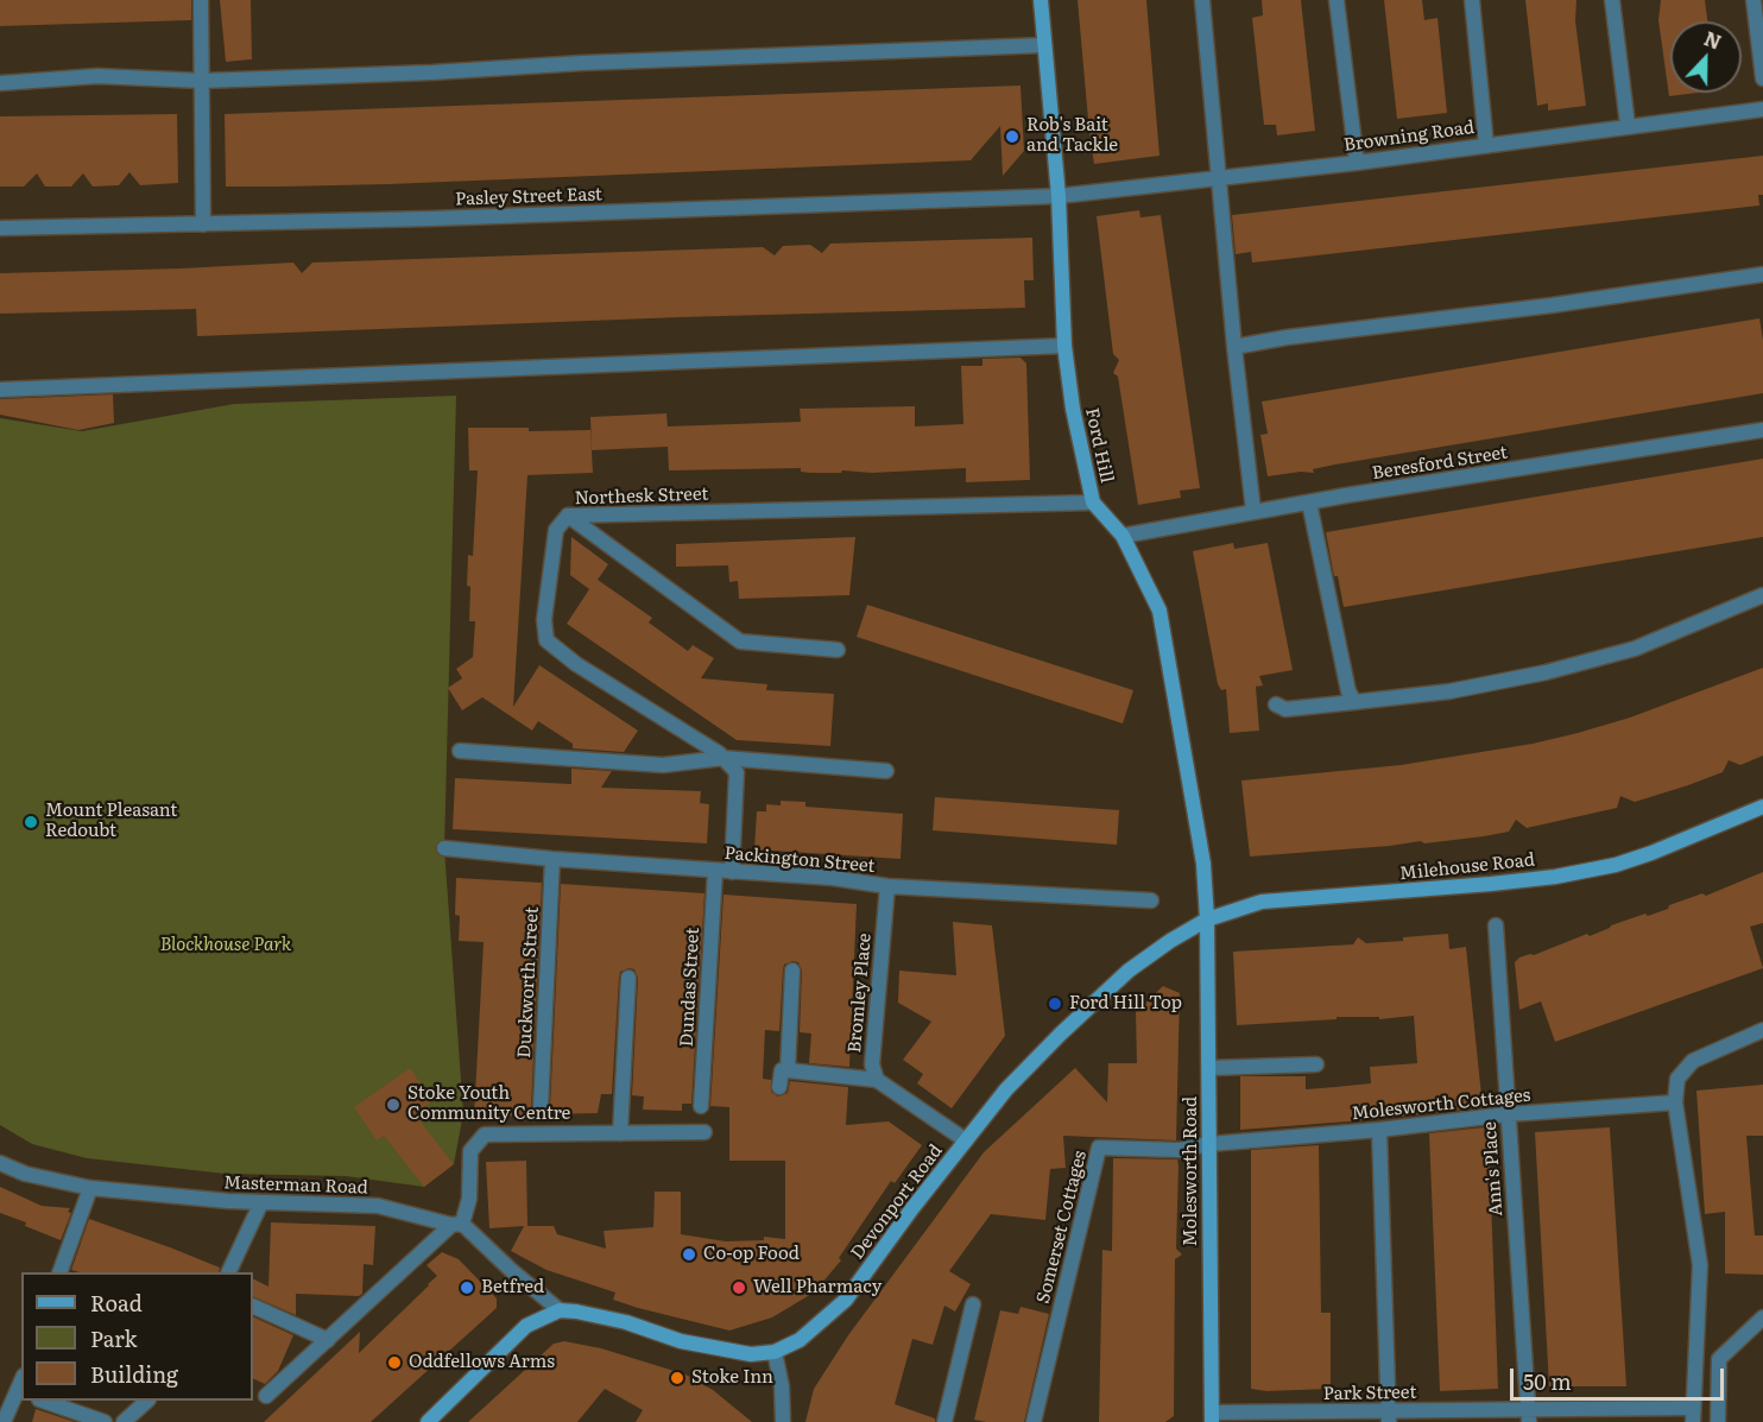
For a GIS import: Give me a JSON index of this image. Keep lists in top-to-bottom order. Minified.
{"streets":{"main road":["Ford Hill","Milehouse Road","Molesworth Road","Devonport Road"],"street":["Browning Road","Pasley Street East","Beresford Street","Northesk Street","Packington Street","Duckworth Street","Dundas Street","Bromley Place","Molesworth Cottages","Ann's Place","Masterman Road","Somerset Cottages","Park Street"]},"crossings":[["Browning Road","Pasley Street East"],["Browning Road","Ford Hill"],["Pasley Street East","Ford Hill"],["Ford Hill","Beresford Street"],["Ford Hill","Northesk Street"],["Ford Hill","Milehouse Road"],["Ford Hill","Molesworth Road"],["Packington Street","Duckworth Street"],["Packington Street","Dundas Street"],["Packington Street","Bromley Place"],["Milehouse Road","Molesworth Road"],["Milehouse Road","Devonport Road"],["Molesworth Cottages","Ann's Place"],["Molesworth Cottages","Molesworth Road"],["Molesworth Cottages","Somerset Cottages"],["Ann's Place","Park Street"],["Molesworth Road","Somerset Cottages"],["Molesworth Road","Park Street"],["Masterman Road","Devonport Road"]],"parks":["Blockhouse Park"],"places":["Rob's Bait and Tackle","Mount Pleasant Redoubt","Ford Hill Top","Stoke Youth Community Centre","Co-op Food","Betfred","Well Pharmacy","Oddfellows Arms","Stoke Inn"],"legend":["Road","Park","Building"],"scale_bar":"50 m","north":"top"}
